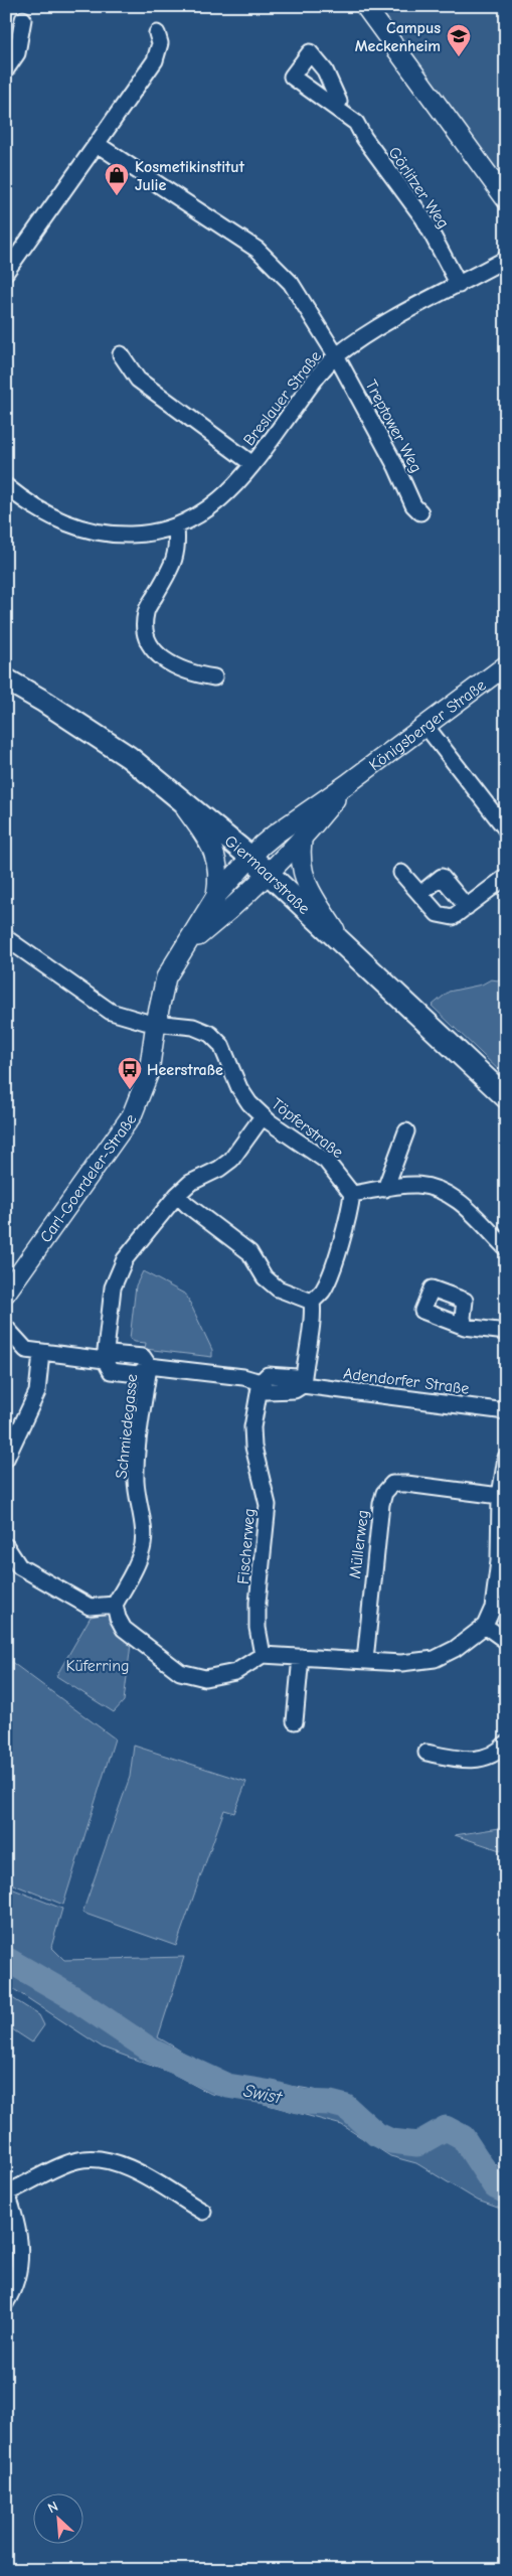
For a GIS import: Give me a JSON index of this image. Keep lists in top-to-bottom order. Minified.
{"streets":{"main road":["Giermaarstraße"],"street":["Görlitzer Weg","Breslauer Straße","Treptower Weg","Königsberger Straße","Töpferstraße","Carl-Goerdeler-Straße","Adendorfer Straße","Schmiedegasse","Müllerweg","Fischerweg"]},"crossings":[["Görlitzer Weg","Breslauer Straße"],["Breslauer Straße","Treptower Weg"],["Königsberger Straße","Giermaarstraße"],["Königsberger Straße","Carl-Goerdeler-Straße"],["Giermaarstraße","Carl-Goerdeler-Straße"],["Töpferstraße","Carl-Goerdeler-Straße"],["Adendorfer Straße","Schmiedegasse"],["Adendorfer Straße","Fischerweg"]],"water":["Swist"],"parks":["Küferring"],"places":{"school or university":["Campus Meckenheim"],"shop":["Kosmetikinstitut Julie"],"bus stop":["Heerstraße"]},"north":"top left"}
